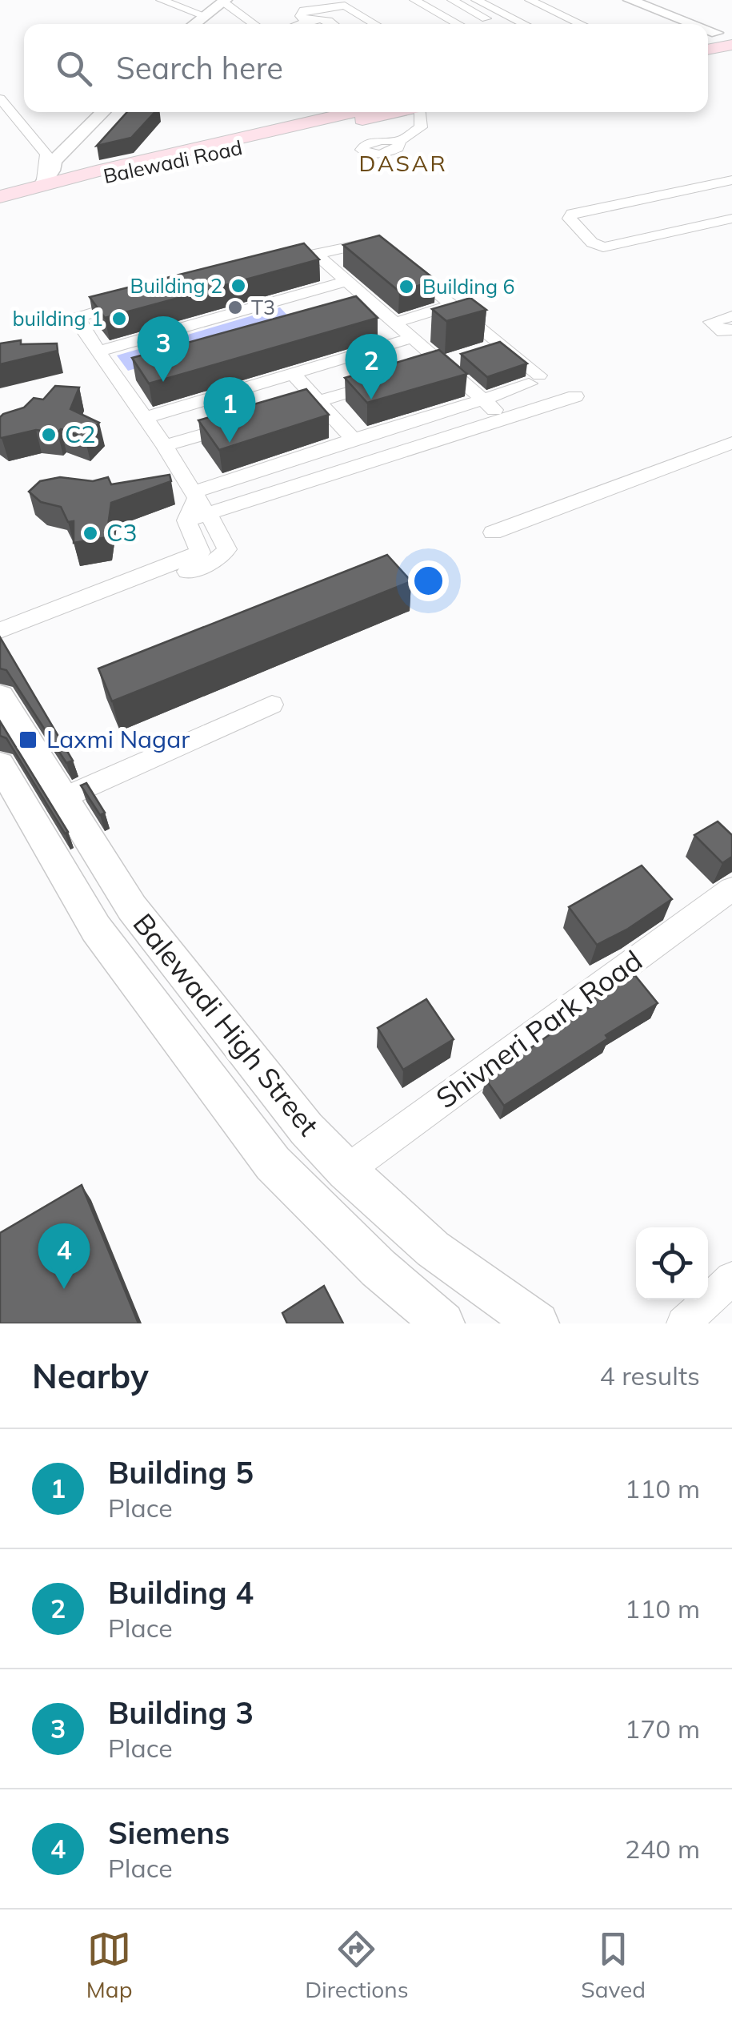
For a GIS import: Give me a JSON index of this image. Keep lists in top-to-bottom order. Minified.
{"streets":{"main road":["Balewadi Road"],"street":["Balewadi High Street","Shivneri Park Road"]},"crossings":[["Balewadi High Street","Shivneri Park Road"]],"districts":["DASAR"],"places":{"other":["Building 2","Building 6","T3","building 1","C2","C3"],"transit":["Laxmi Nagar"]},"page":{"search":"Search here","pins":["3","2","1","4"],"heading":["Nearby","4 results"],"list":[{"mark":"1","name":"Building 5","note":"Place","value":"110 m"},{"mark":"2","name":"Building 4","note":"Place","value":"110 m"},{"mark":"3","name":"Building 3","note":"Place","value":"170 m"},{"mark":"4","name":"Siemens","note":"Place","value":"240 m"}],"nav":["Map","Directions","Saved"]}}
